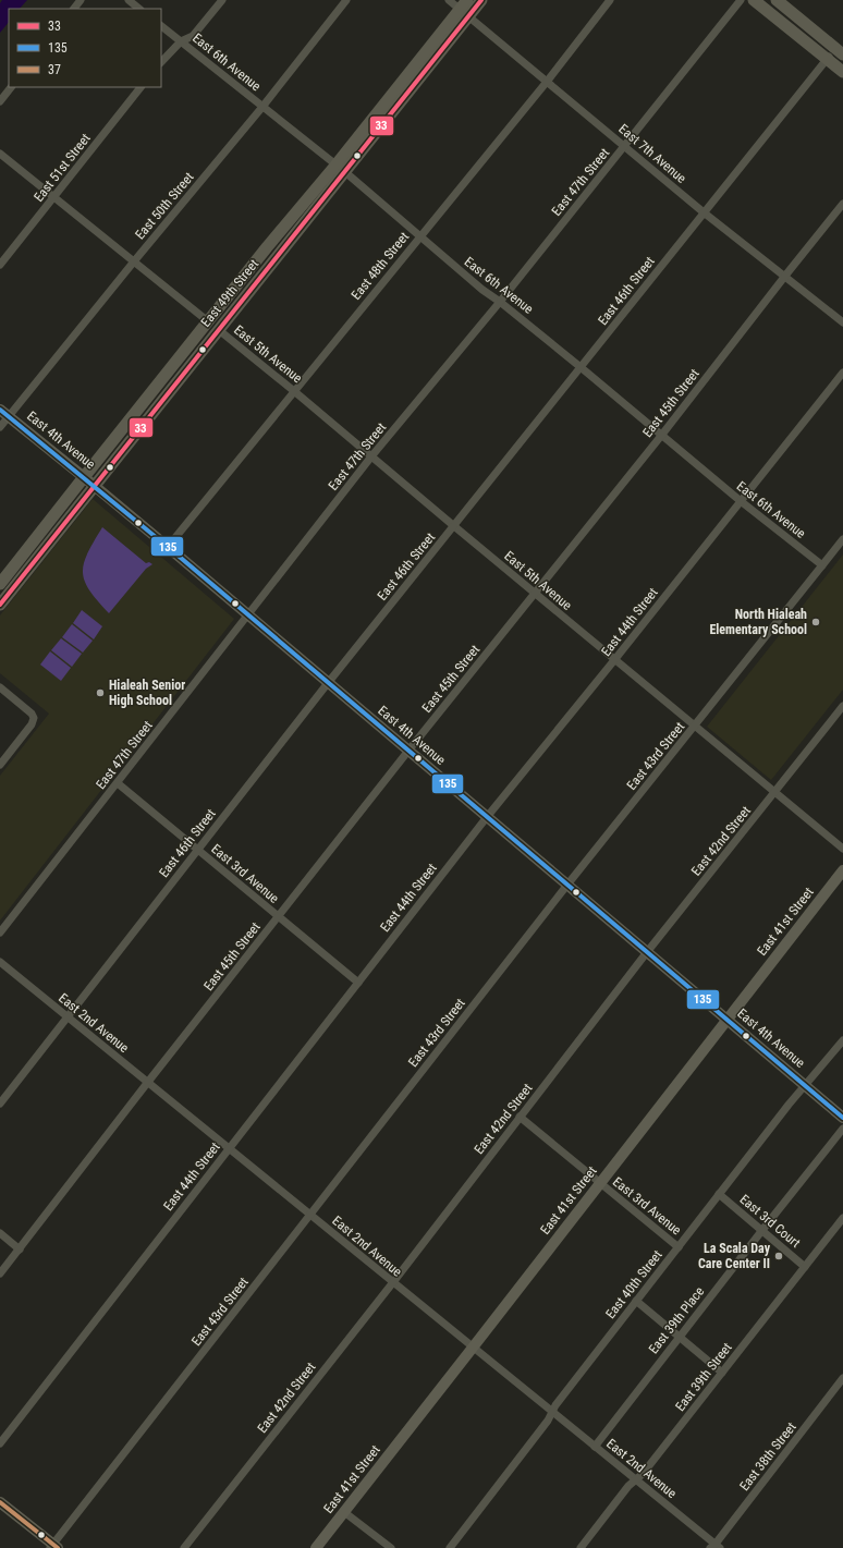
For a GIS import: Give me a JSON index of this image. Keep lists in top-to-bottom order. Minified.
{"streets":{"main road":["East 49th Street","East 4th Avenue","East 41st Street"],"street":["East 6th Avenue","East 7th Avenue","East 51st Street","East 47th Street","East 50th Street","East 48th Street","East 46th Street","East 5th Avenue","East 45th Street","East 44th Street","East 43rd Street","East 42nd Street","East 3rd Avenue","East 2nd Avenue","East 3rd Court","East 40th Street","East 39th Place","East 39th Street","East 38th Street"]},"crossings":[["East 6th Avenue","East 47th Street"],["East 6th Avenue","East 50th Street"],["East 6th Avenue","East 48th Street"],["East 6th Avenue","East 46th Street"],["East 6th Avenue","East 49th Street"],["East 6th Avenue","East 45th Street"],["East 6th Avenue","East 44th Street"],["East 6th Avenue","East 43rd Street"],["East 7th Avenue","East 47th Street"],["East 7th Avenue","East 48th Street"],["East 7th Avenue","East 46th Street"],["East 7th Avenue","East 49th Street"],["East 7th Avenue","East 45th Street"],["East 47th Street","East 5th Avenue"],["East 47th Street","East 4th Avenue"],["East 47th Street","East 3rd Avenue"],["East 50th Street","East 4th Avenue"],["East 48th Street","East 5th Avenue"],["East 48th Street","East 4th Avenue"],["East 46th Street","East 5th Avenue"],["East 46th Street","East 4th Avenue"],["East 46th Street","East 3rd Avenue"],["East 46th Street","East 2nd Avenue"],["East 49th Street","East 5th Avenue"],["East 49th Street","East 4th Avenue"],["East 5th Avenue","East 45th Street"],["East 5th Avenue","East 44th Street"],["East 5th Avenue","East 43rd Street"],["East 5th Avenue","East 42nd Street"],["East 45th Street","East 4th Avenue"],["East 45th Street","East 3rd Avenue"],["East 45th Street","East 2nd Avenue"],["East 4th Avenue","East 44th Street"],["East 4th Avenue","East 43rd Street"],["East 4th Avenue","East 42nd Street"],["East 4th Avenue","East 41st Street"],["East 4th Avenue","East 40th Street"],["East 44th Street","East 3rd Avenue"],["East 44th Street","East 2nd Avenue"],["East 43rd Street","East 2nd Avenue"],["East 42nd Street","East 3rd Avenue"],["East 42nd Street","East 2nd Avenue"],["East 3rd Avenue","East 41st Street"],["East 3rd Avenue","East 40th Street"],["East 41st Street","East 2nd Avenue"],["East 2nd Avenue","East 40th Street"],["East 2nd Avenue","East 39th Place"],["East 2nd Avenue","East 39th Street"],["East 2nd Avenue","East 38th Street"],["East 3rd Court","East 40th Street"],["East 3rd Court","East 39th Place"],["East 3rd Court","East 39th Street"]],"places":["North Hialeah Elementary School","Hialeah Senior High School","La Scala Day Care Center II"],"lines":["transit line 33","transit line 135","transit line 37"],"legend":["33","135","37"]}
